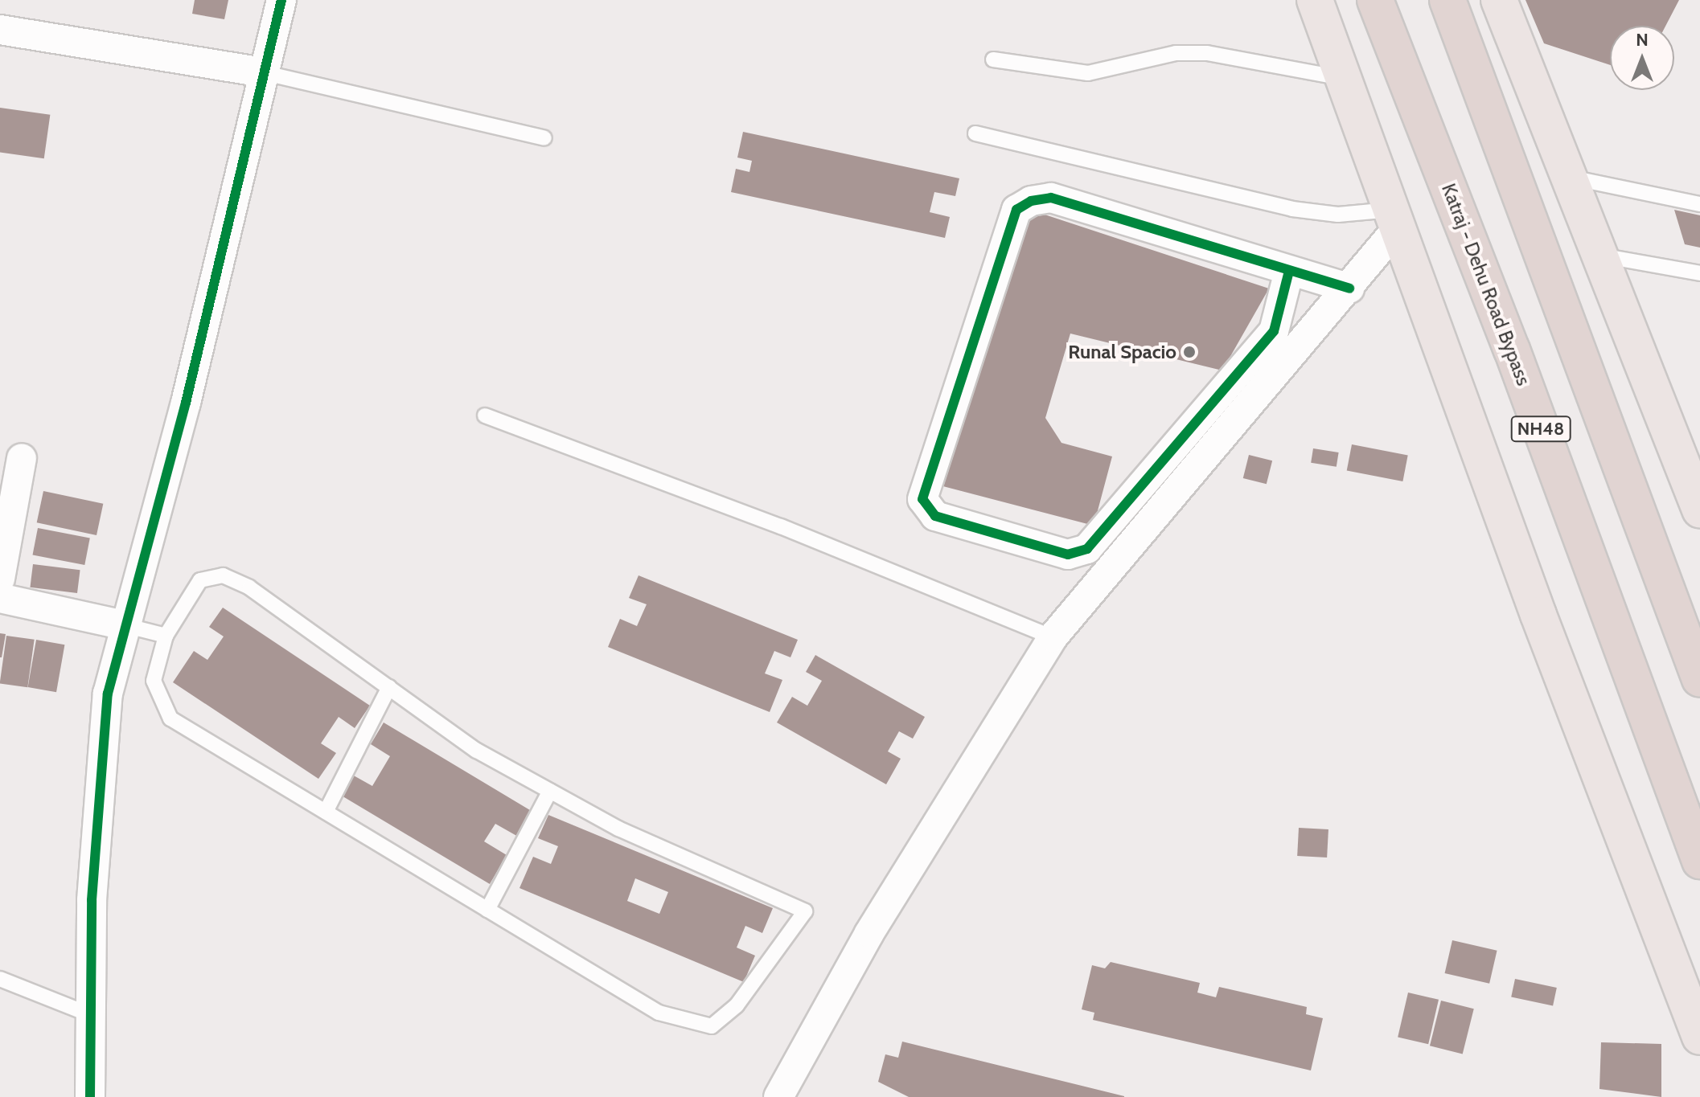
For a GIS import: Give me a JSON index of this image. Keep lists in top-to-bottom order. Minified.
{"streets":{"highway":["Katraj - Dehu Road Bypass","NH48"]},"places":["Runal Spacio"],"north":"top"}
